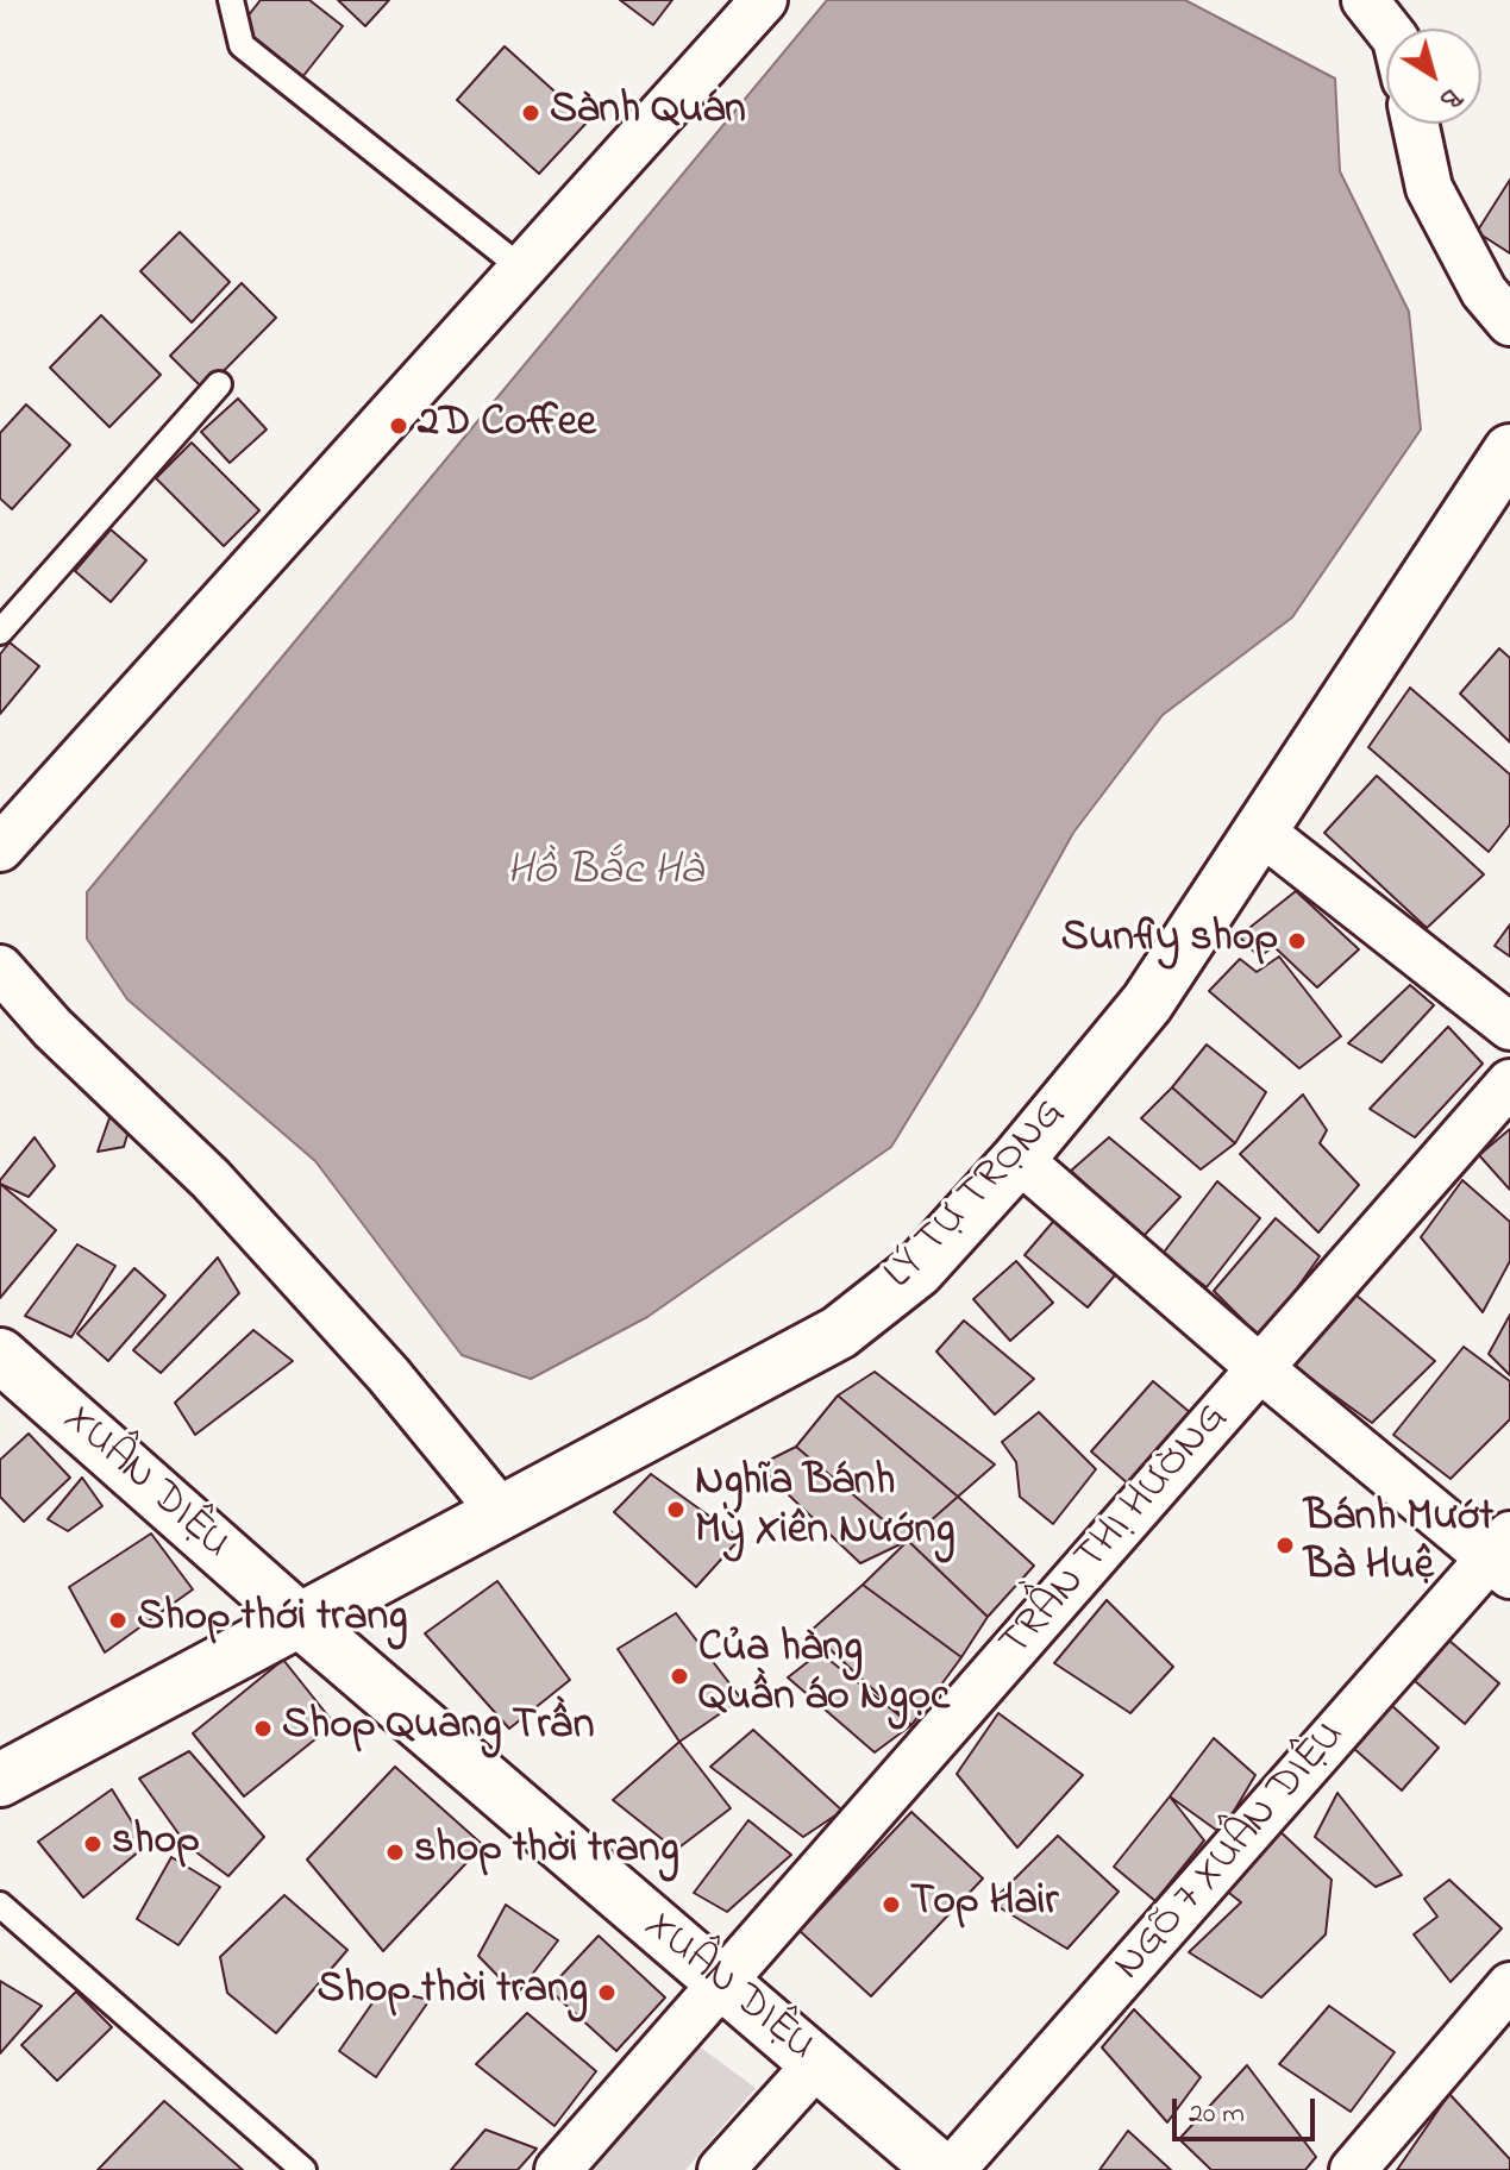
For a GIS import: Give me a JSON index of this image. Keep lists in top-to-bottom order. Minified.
{"streets":{"street":["LÝ TỰ TRỌNG","XUÂN DIỆU","TRẦN THỊ HƯỜNG","NGÕ 7 XUÂN DIỆU"]},"crossings":[["LÝ TỰ TRỌNG","XUÂN DIỆU"],["XUÂN DIỆU","TRẦN THỊ HƯỜNG"]],"water":["Hồ Bắc Hà"],"places":["Sành Quán","2D Coffee","Sunfly shop","Nghĩa Bánh Mỳ Xiên Nướng","Bánh Mướt Bà Huệ","Shop thới trang","Của hàng Quần áo Ngọc","Shop Quang Trần","shop","shop thời trang","Top Hair","Shop thời trang"],"scale_bar":"20 m","north":"bottom right"}
